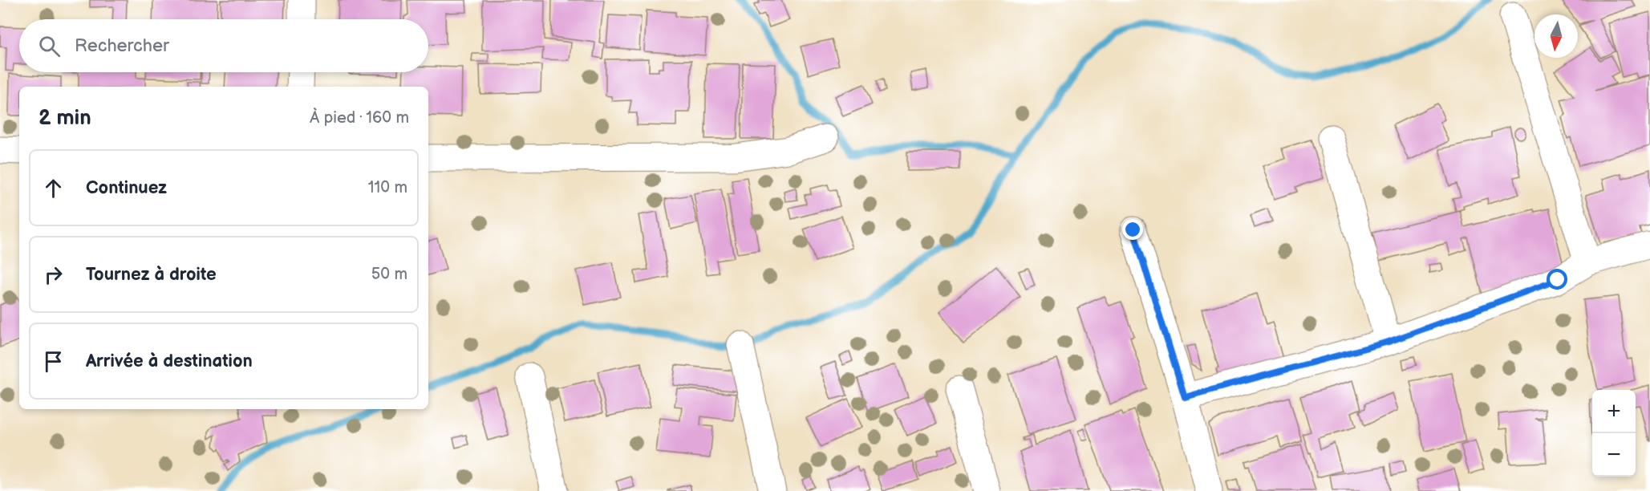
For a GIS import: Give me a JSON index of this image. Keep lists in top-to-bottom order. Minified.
{"north":"bottom","page":{"search":"Rechercher","heading":["2 min","À pied · 160 m"],"list":[["Continuez","110 m"],["Tournez à droite","50 m"],"Arrivée à destination"],"map_buttons":["+","−"]}}
